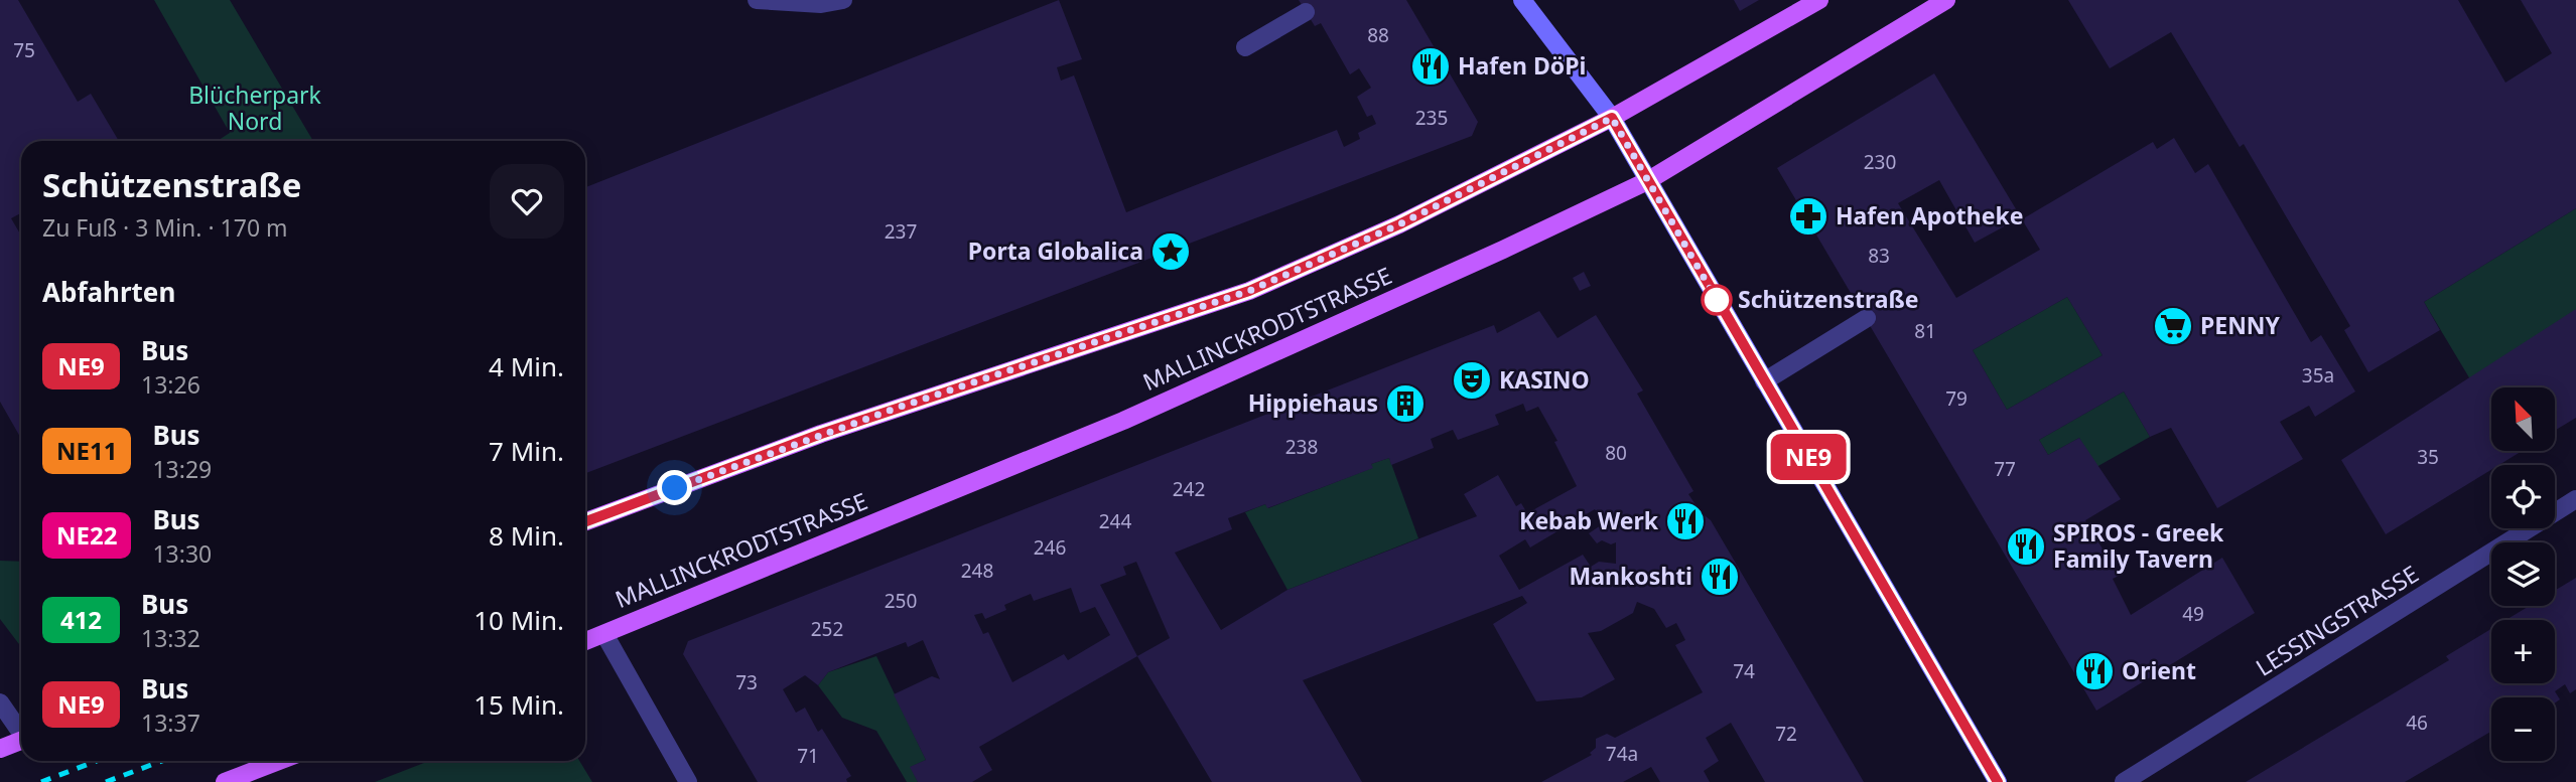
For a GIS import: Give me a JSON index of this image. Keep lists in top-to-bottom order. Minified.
{"streets":{"main road":["MALLINCKRODTSTRASSE"],"street":["LESSINGSTRASSE"]},"parks":["Blücherpark Nord"],"places":{"restaurant":["Hafen DöPi","Kebab Werk","SPIROS - Greek Family Tavern","Mankoshti","Orient"],"pharmacy":["Hafen Apotheke"],"place":["Porta Globalica"],"other":["Schützenstraße"],"supermarket":["PENNY"],"theatre":["KASINO"],"building":["Hippiehaus"]},"lines":["bus line NE9"],"house_numbers":["88","75","235","230","237","83","81","35a","79","238","80","35","77","242","244","246","248","250","49","252","74","73","46","72","74a","71"],"north":"top left","page":{"on_map":"NE9","heading":[["Schützenstraße","Zu Fuß · 3 Min. · 170 m"],"Abfahrten"],"list":[{"mark":"NE9","name":"Bus","note":"13:26","value":"4 Min."},{"mark":"NE11","name":"Bus","note":"13:29","value":"7 Min."},{"mark":"NE22","name":"Bus","note":"13:30","value":"8 Min."},{"mark":"412","name":"Bus","note":"13:32","value":"10 Min."},{"mark":"NE9","name":"Bus","note":"13:37","value":"15 Min."}],"map_buttons":["+","−"]}}
